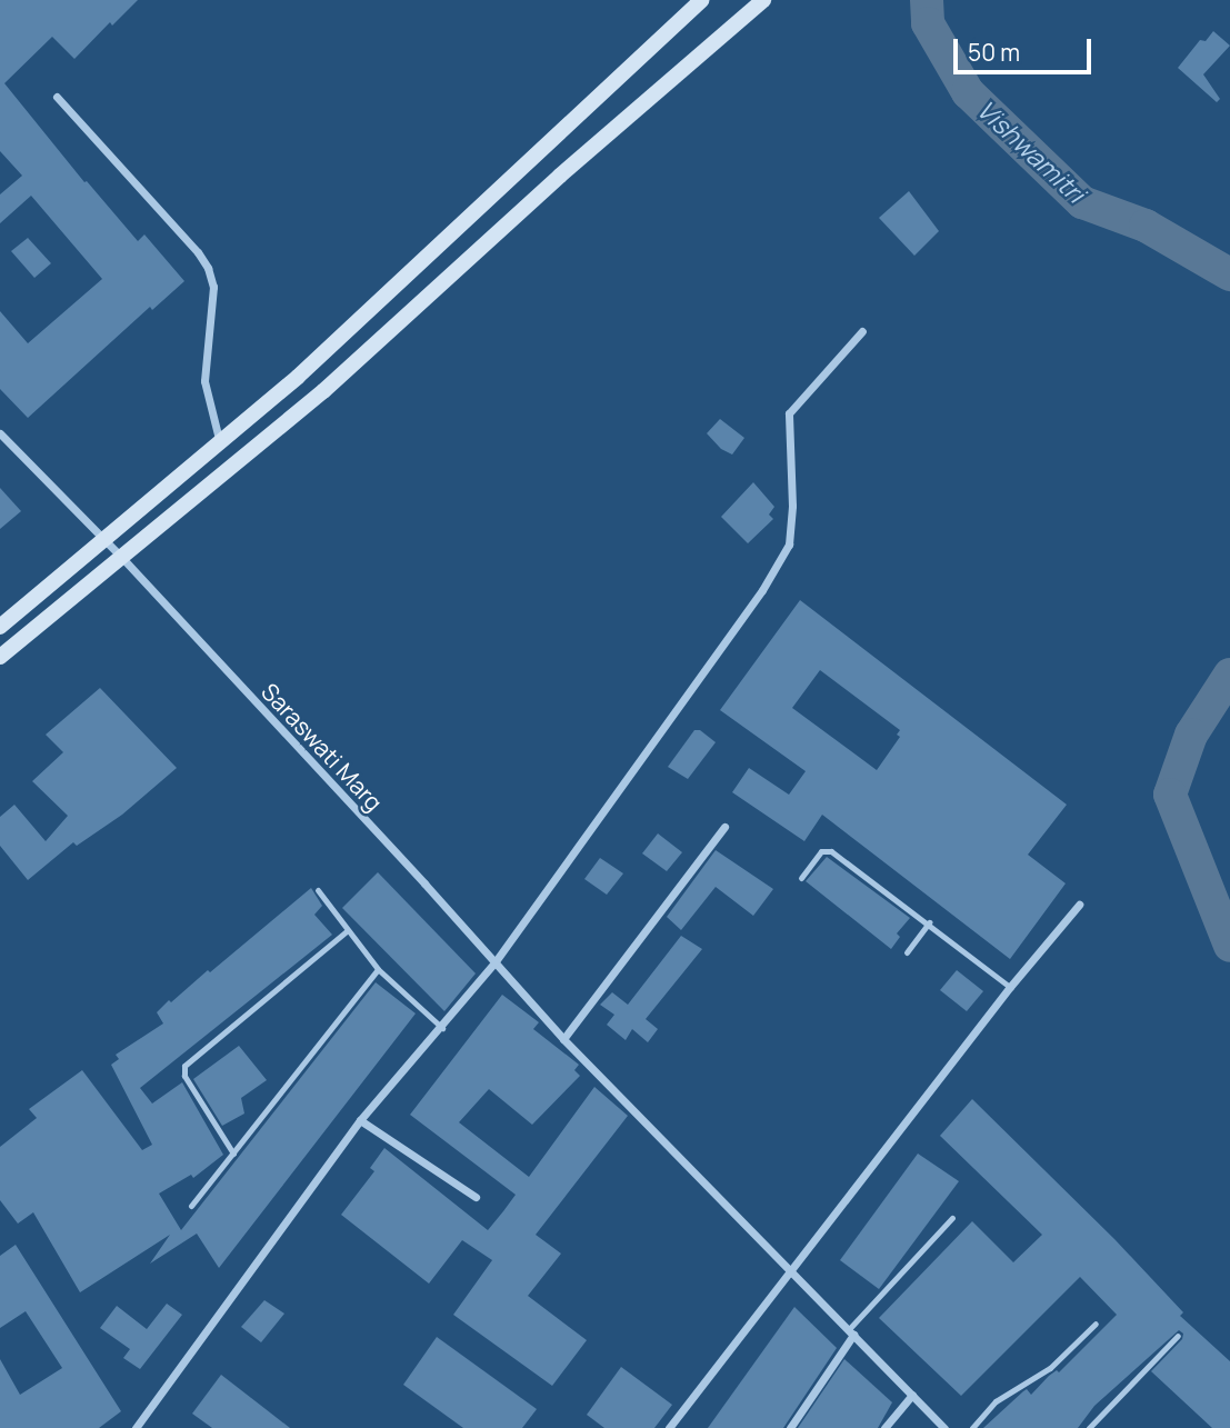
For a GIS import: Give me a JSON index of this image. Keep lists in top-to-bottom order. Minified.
{"streets":{"street":["Saraswati Marg"]},"water":["Vishwamitri"],"scale_bar":"50 m"}
